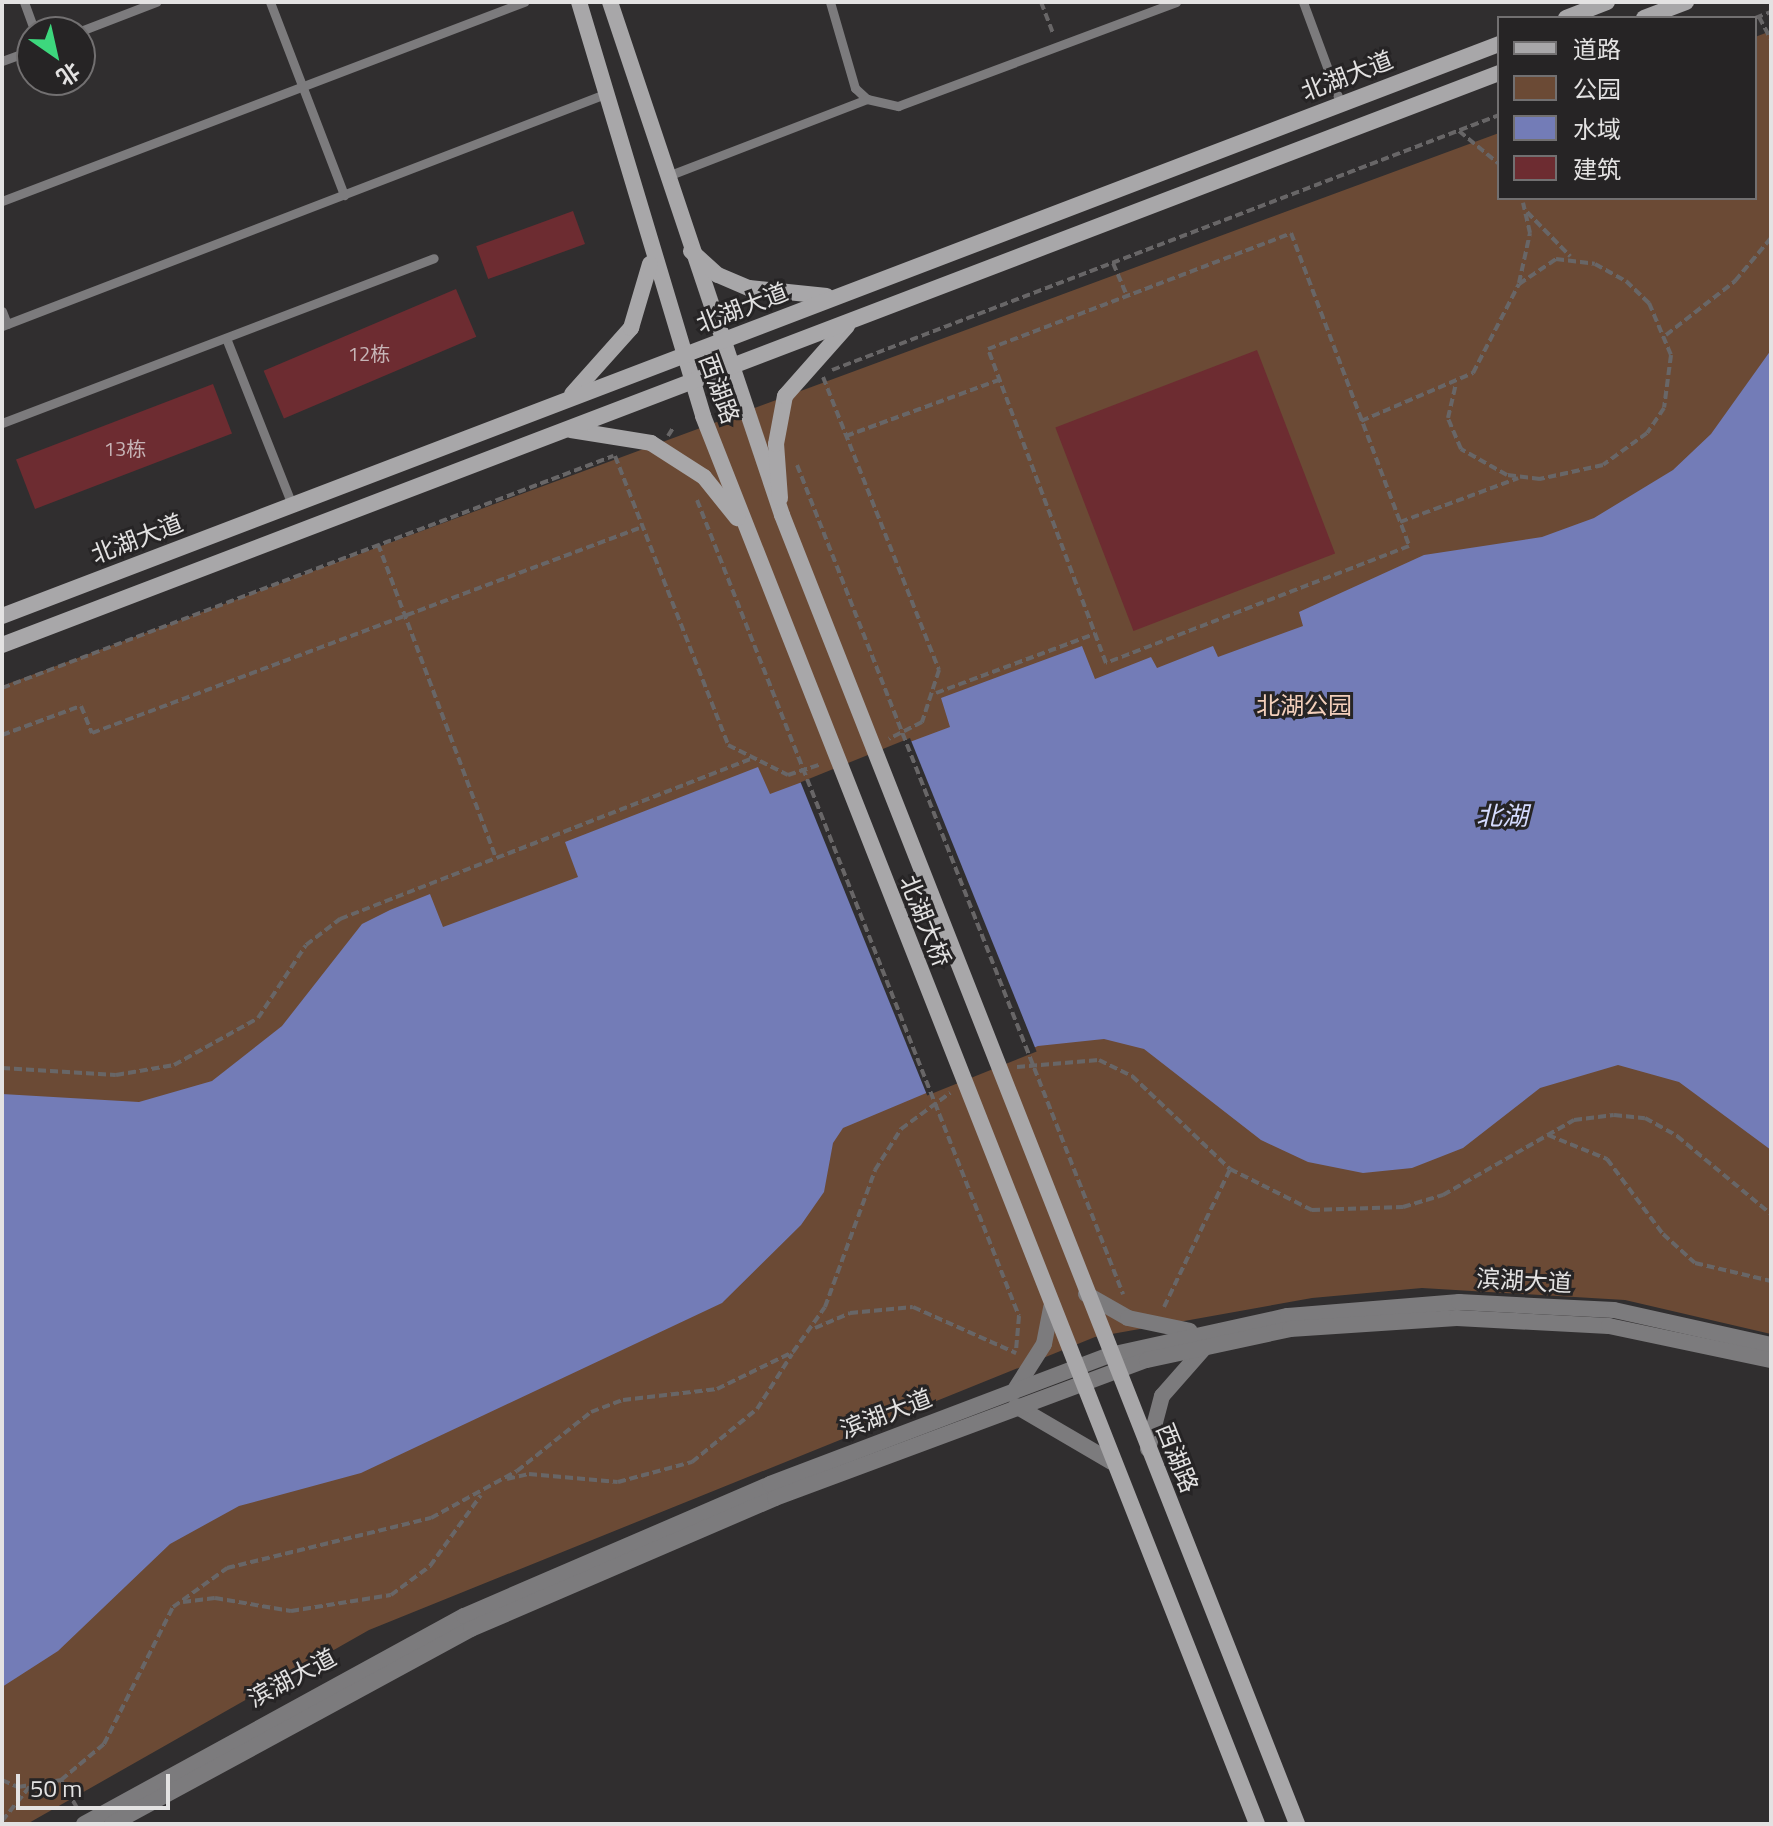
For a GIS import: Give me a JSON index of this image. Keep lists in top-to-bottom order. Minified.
{"streets":{"main road":["北湖大道","西湖路","北湖大桥"],"street":["滨湖大道"]},"crossings":[["北湖大道","西湖路"],["西湖路","北湖大桥"],["西湖路","滨湖大道"]],"water":["北湖"],"parks":["北湖公园"],"house_numbers":["12栋","13栋"],"legend":["道路","公园","水域","建筑"],"scale_bar":"50 m","north":"bottom right"}
